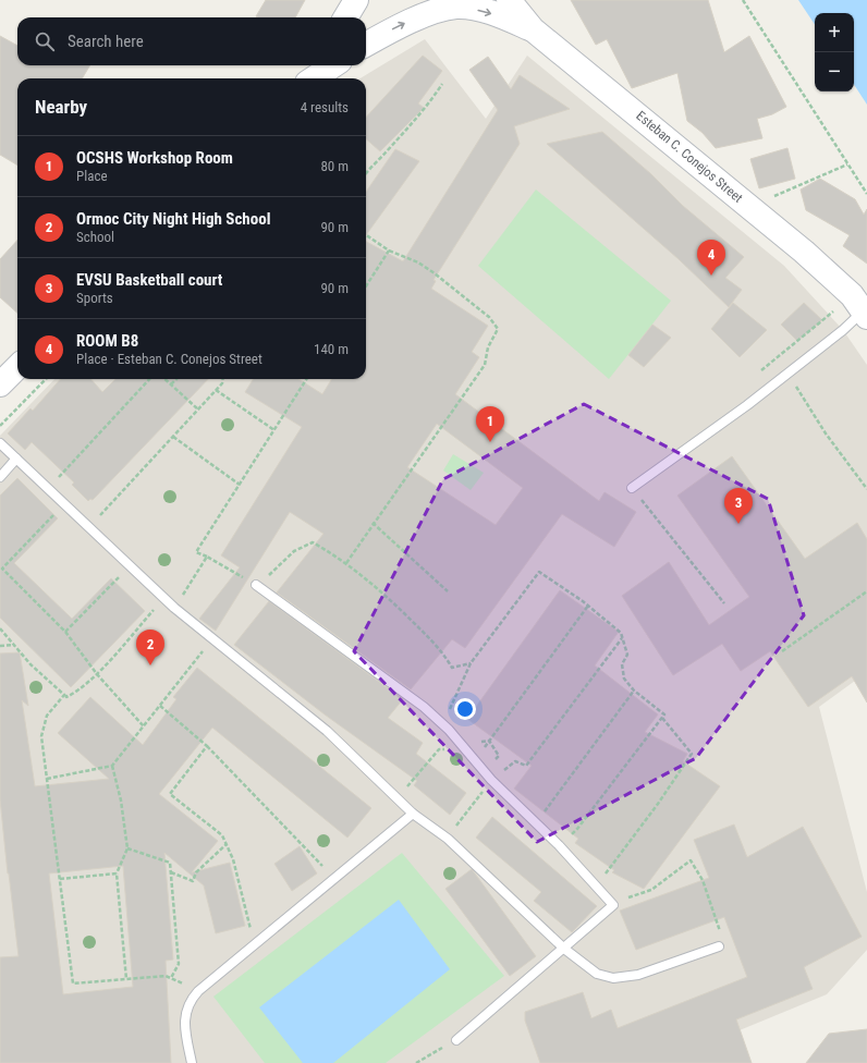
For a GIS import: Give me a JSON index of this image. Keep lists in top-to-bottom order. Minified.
{"streets":{"main road":["Esteban C. Conejos Street"]},"page":{"map_buttons":["+","−"],"search":"Search here","heading":["Nearby","4 results"],"list":[{"mark":"1","name":"OCSHS Workshop Room","note":"Place","value":"80 m"},{"mark":"2","name":"Ormoc City Night High School","note":"School","value":"90 m"},{"mark":"3","name":"EVSU Basketball court","note":"Sports","value":"90 m"},{"mark":"4","name":"ROOM B8","note":"Place · Esteban C. Conejos Street","value":"140 m"}],"pins":["4","1","3","2"]}}
